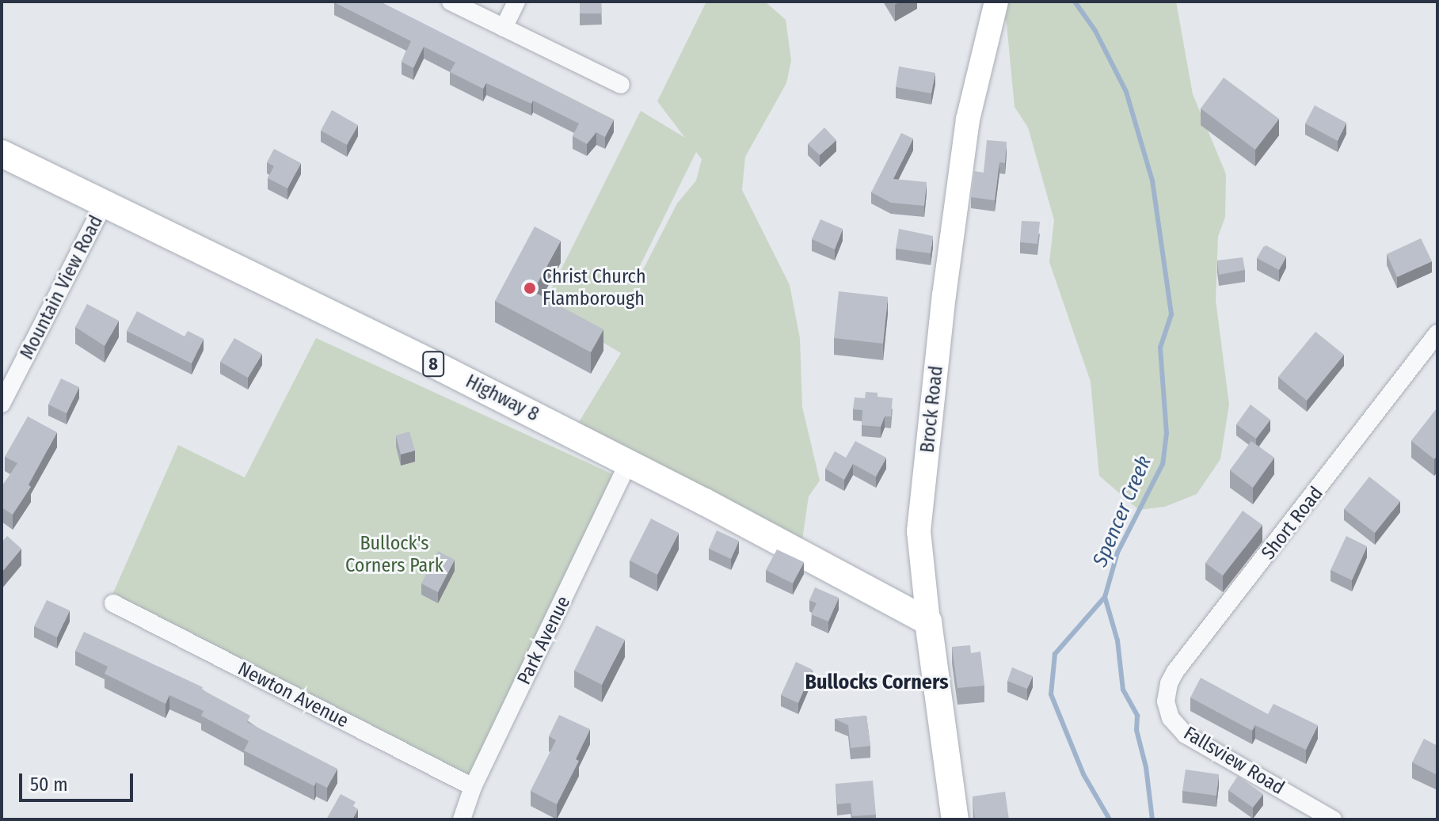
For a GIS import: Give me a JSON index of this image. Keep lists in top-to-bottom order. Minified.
{"streets":{"main road":["8","Highway 8","Brock Road"],"street":["Mountain View Road","Short Road","Park Avenue","Newton Avenue","Fallsview Road"]},"crossings":[["Mountain View Road","Highway 8"],["Highway 8","Brock Road"],["Highway 8","Park Avenue"],["Short Road","Fallsview Road"],["Park Avenue","Newton Avenue"]],"districts":["Bullocks Corners"],"water":["Spencer Creek"],"parks":["Bullock's Corners Park"],"places":["Christ Church Flamborough"],"scale_bar":"50 m"}
